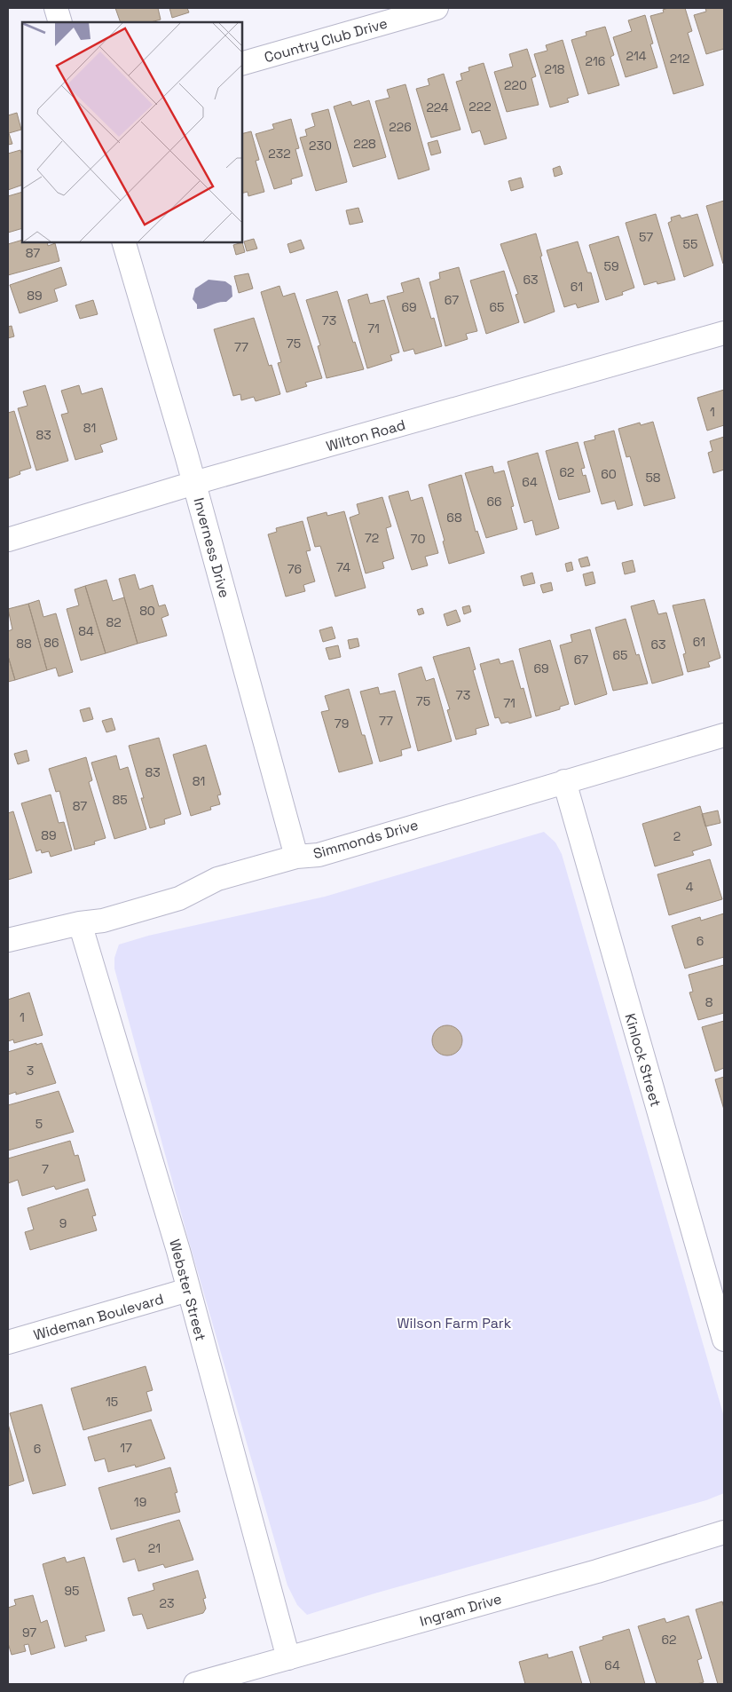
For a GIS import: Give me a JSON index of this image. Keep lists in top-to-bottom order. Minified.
{"streets":{"street":["Country Club Drive","Wilton Road","Inverness Drive","Simmonds Drive","Kinlock Street","Webster Street","Wideman Boulevard","Ingram Drive"]},"crossings":[["Wilton Road","Inverness Drive"],["Inverness Drive","Simmonds Drive"],["Simmonds Drive","Kinlock Street"],["Simmonds Drive","Webster Street"],["Webster Street","Wideman Boulevard"],["Webster Street","Ingram Drive"]],"parks":["Wilson Farm Park"],"house_numbers":["214","212","216","218","220","222","224","226","228","230","232","57","55","87","59","63","61","89","67","69","65","73","71","75","77","1","81","83","62","60","58","64","66","68","72","70","74","76","80","82","84","61","86","88","63","65","67","69","73","75","71","77","79","83","81","85","87","89","2","4","6","8","1","3","5","7","9","15","17","6","19","21","95","23","97","62","64"]}
